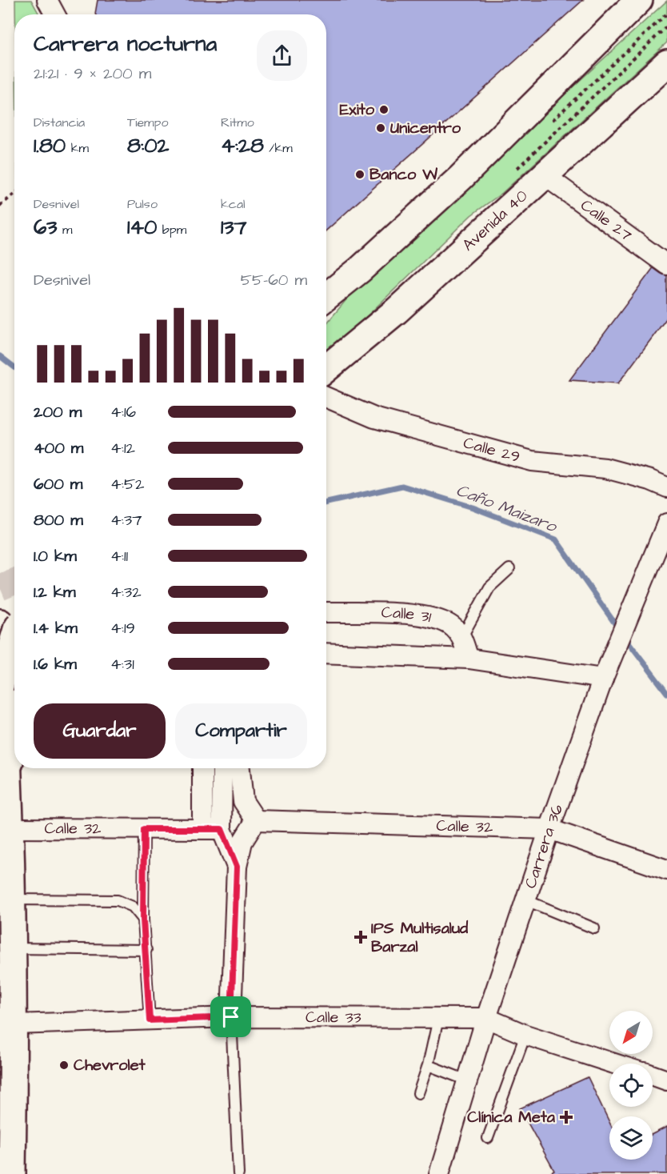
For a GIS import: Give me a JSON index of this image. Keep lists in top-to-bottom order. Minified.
{"streets":{"main road":["Avenida 40"],"street":["Calle 27","Calle 29","Calle 31","Calle 32","Carrera 36","Calle 33"]},"crossings":[["Calle 27","Avenida 40"],["Calle 32","Carrera 36"],["Carrera 36","Calle 33"]],"water":["Caño Maizaro"],"places":{"other":["Exito","Unicentro","Banco W","Chevrolet"],"health":["IPS Multisalud Barzal","Clínica Meta"]},"north":"bottom left","page":{"heading":["Carrera nocturna","21:21 · 9 × 200 m"],"stats":[["Distancia","1.80 km"],["Tiempo","8:02"],["Ritmo","4:28 /km"],["Desnivel","63 m"],["Pulso","140 bpm"],["kcal","137"]],"chart":["Desnivel","55–60 m"],"list":[{"name":"200 m","note":"4:16"},{"name":"400 m","note":"4:12"},{"name":"600 m","note":"4:52"},{"name":"800 m","note":"4:37"},{"name":"1.0 km","note":"4:11"},{"name":"1.2 km","note":"4:32"},{"name":"1.4 km","note":"4:19"},{"name":"1.6 km","note":"4:31"}],"buttons":["Guardar","Compartir"]}}
